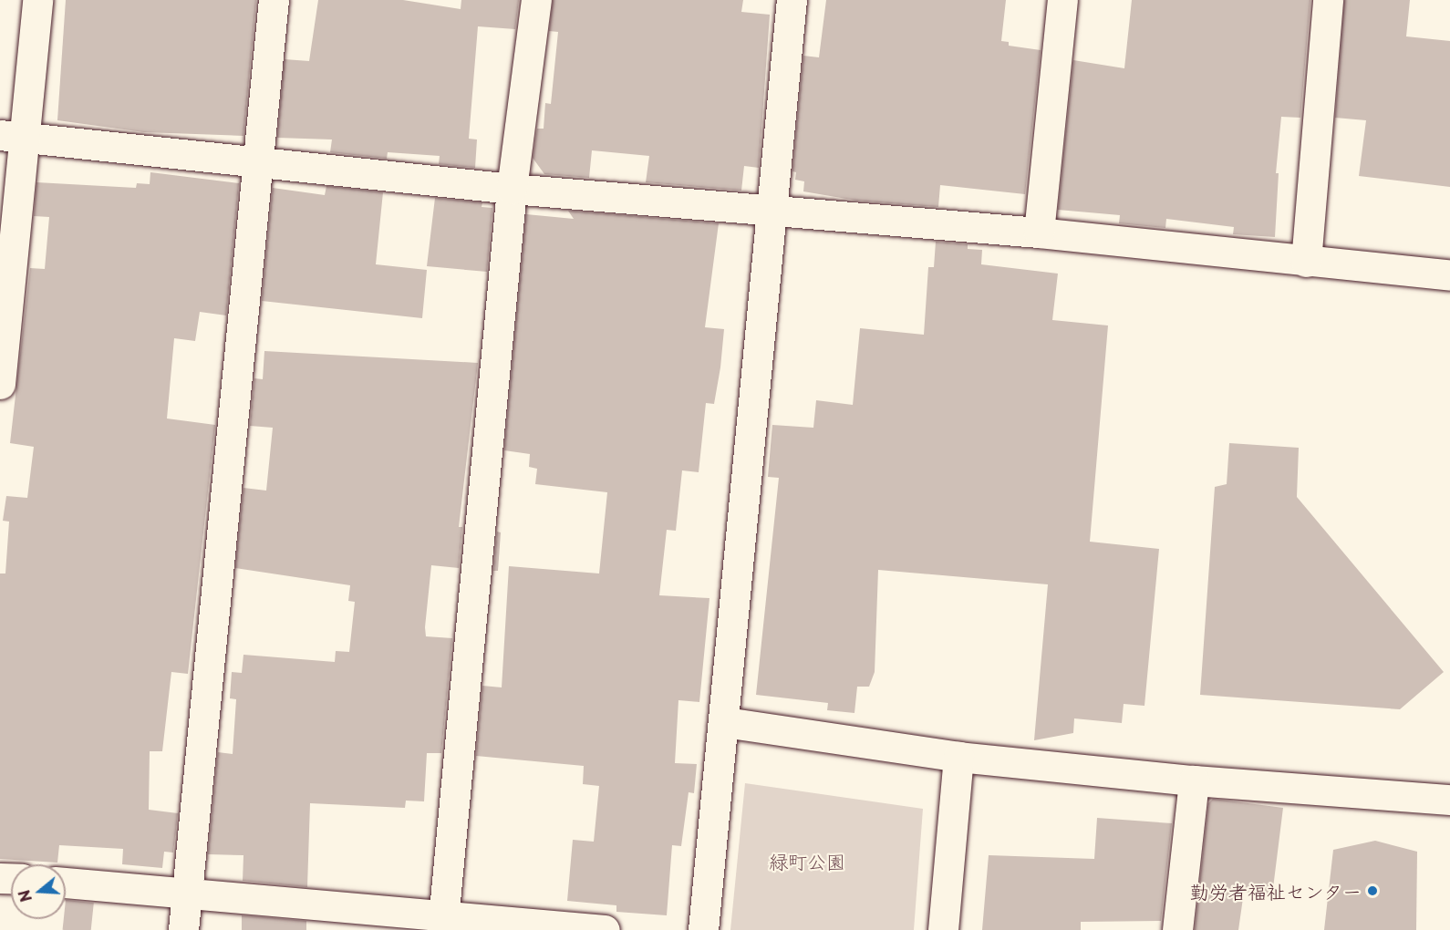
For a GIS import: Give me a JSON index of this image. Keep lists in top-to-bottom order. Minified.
{"parks":["緑町公園"],"places":["勤労者福祉センター"],"north":"left"}
